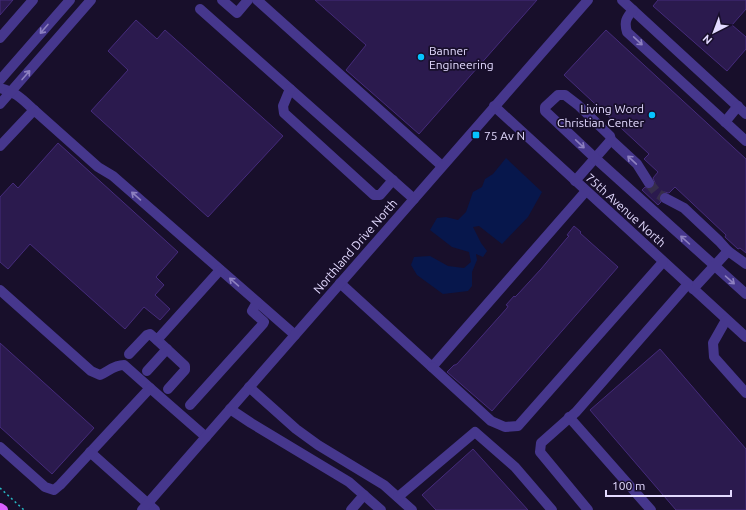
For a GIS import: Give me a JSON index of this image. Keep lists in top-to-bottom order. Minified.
{"streets":{"street":["75th Avenue North","Northland Drive North"]},"crossings":[["75th Avenue North","Northland Drive North"]],"places":{"other":["Banner Engineering","Living Word Christian Center"],"transit":["75 Av N"]},"scale_bar":"100 m","north":"bottom left"}
